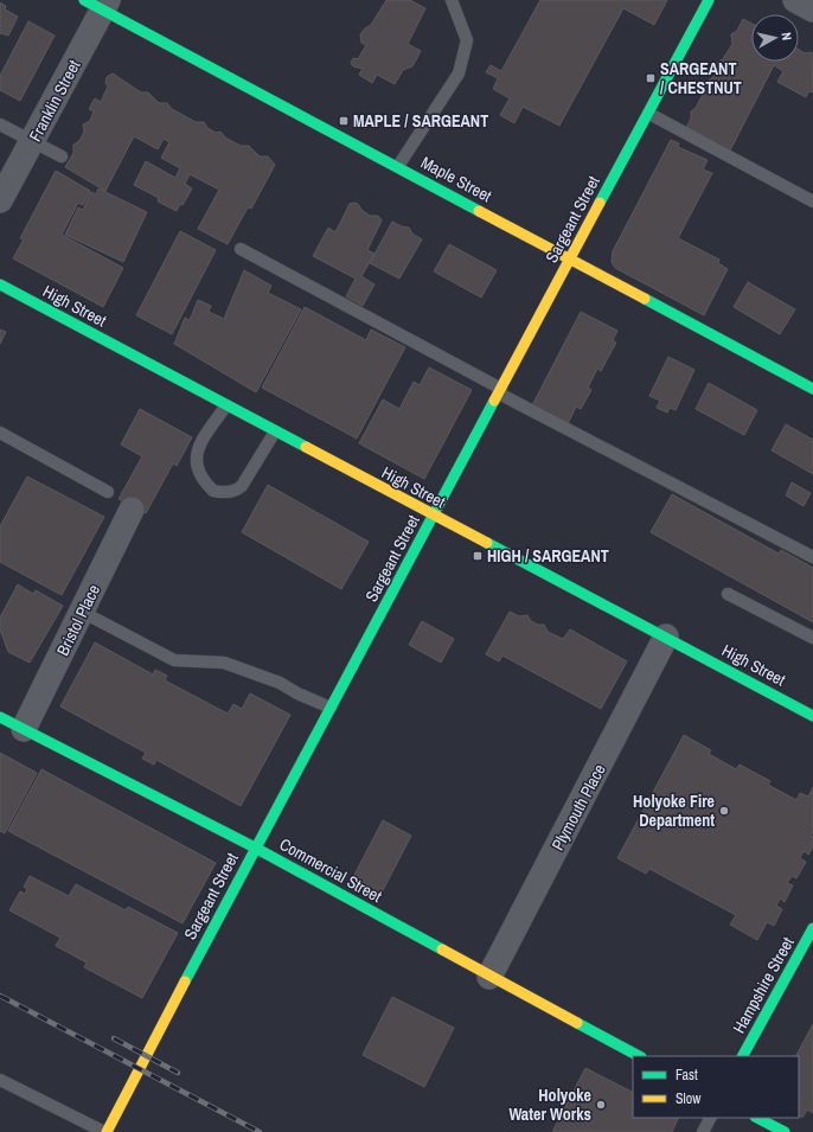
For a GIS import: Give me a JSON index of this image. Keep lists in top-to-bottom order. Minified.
{"streets":{"street":["Franklin Street","Maple Street","Sargeant Street","High Street","Bristol Place","Plymouth Place","Commercial Street","Hampshire Street"]},"crossings":[["Franklin Street","Maple Street"],["Maple Street","Sargeant Street"],["Sargeant Street","High Street"],["Sargeant Street","Commercial Street"],["High Street","Plymouth Place"],["Bristol Place","Commercial Street"],["Plymouth Place","Commercial Street"]],"places":{"transit":["SARGEANT / CHESTNUT","MAPLE / SARGEANT","HIGH / SARGEANT"],"other":["Holyoke Fire Department","Holyoke Water Works"]},"legend":["Fast","Slow"],"north":"right"}
